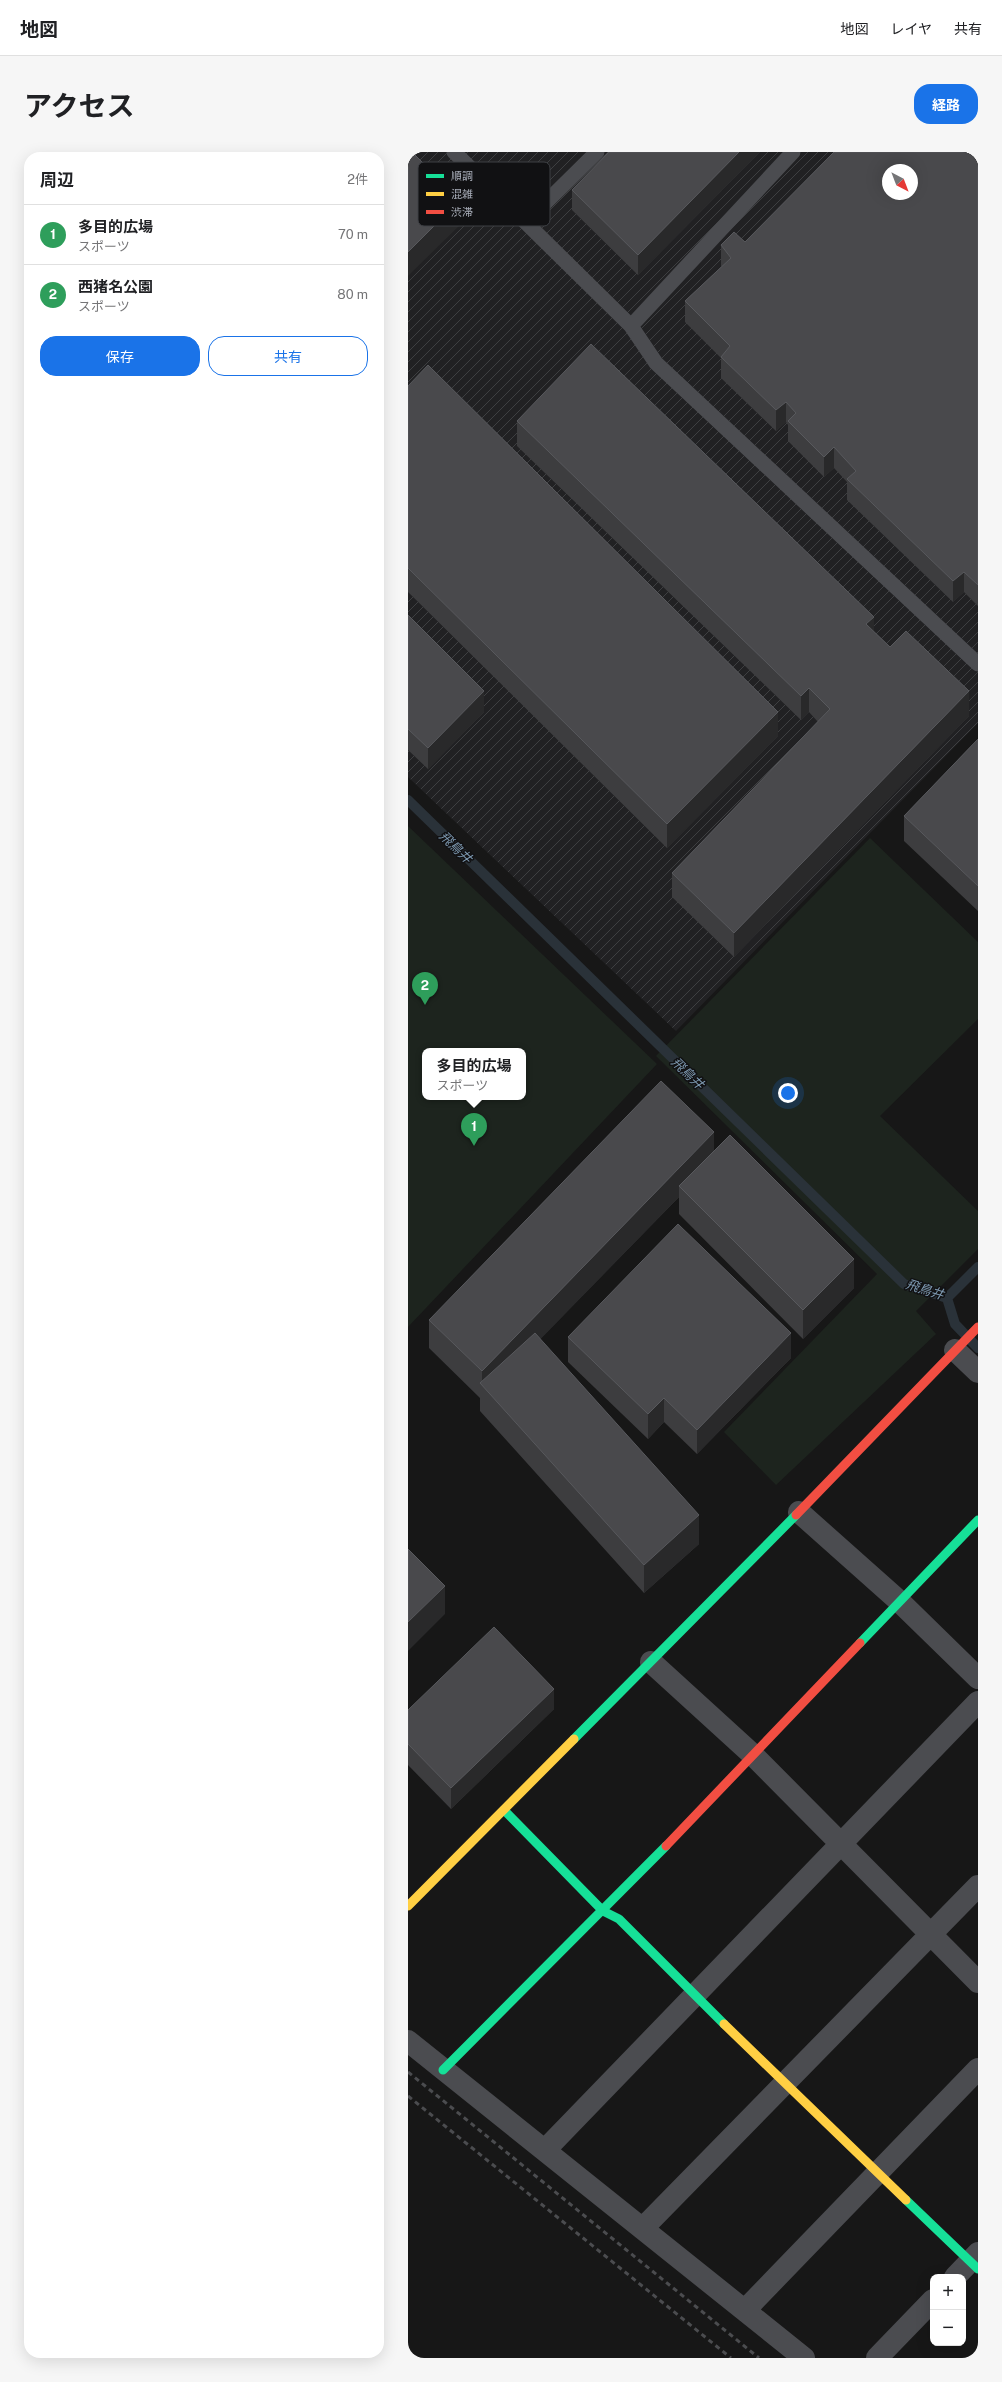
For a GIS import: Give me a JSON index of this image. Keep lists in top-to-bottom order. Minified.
{"water":["飛鳥井"],"legend":["順調","混雑","渋滞"],"north":"bottom right","page":{"header":"地図","nav":["地図","レイヤ","共有"],"title":"アクセス","buttons":["経路",["保存","共有"]],"heading":["周辺","2件"],"list":[{"mark":"1","name":"多目的広場","note":"スポーツ","value":"70 m"},{"mark":"2","name":"西猪名公園","note":"スポーツ","value":"80 m"}],"pins":["2","1"],"popup":["多目的広場","スポーツ"],"map_buttons":["+","−"]}}
